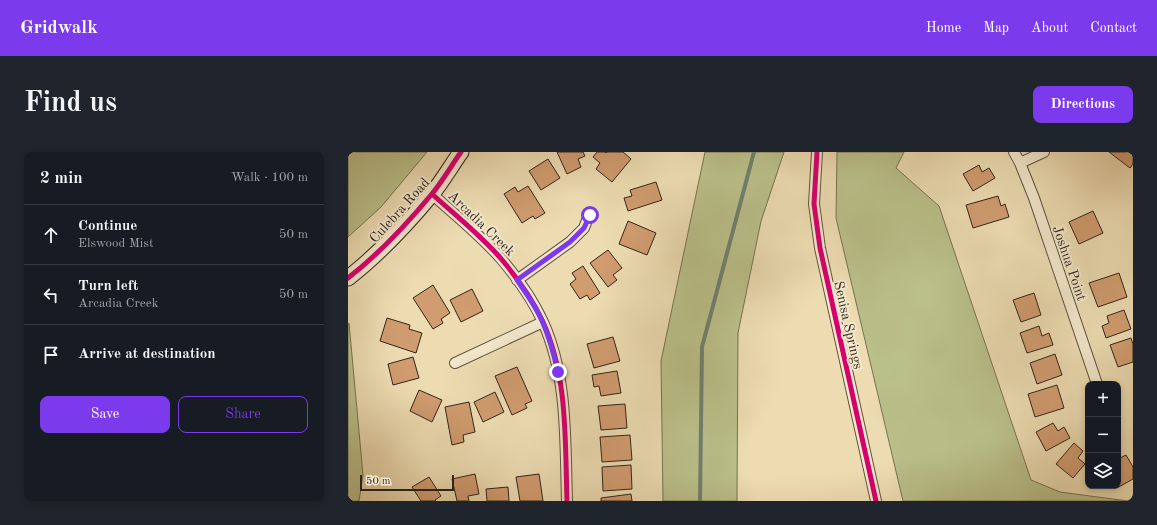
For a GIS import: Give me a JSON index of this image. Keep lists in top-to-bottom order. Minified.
{"streets":{"main road":["Culebra Road"],"street":["Arcadia Creek","Joshua Point","Senisa Springs"]},"crossings":[["Culebra Road","Arcadia Creek"]],"scale_bar":"50 m","page":{"header":"Gridwalk","nav":["Home","Map","About","Contact"],"buttons":["Directions",["Save","Share"]],"title":"Find us","heading":["2 min","Walk · 100 m"],"list":[["Continue","Elswood Mist","50 m"],["Turn left","Arcadia Creek","50 m"],"Arrive at destination"],"map_buttons":["+","−"],"scale":"50 m"}}
